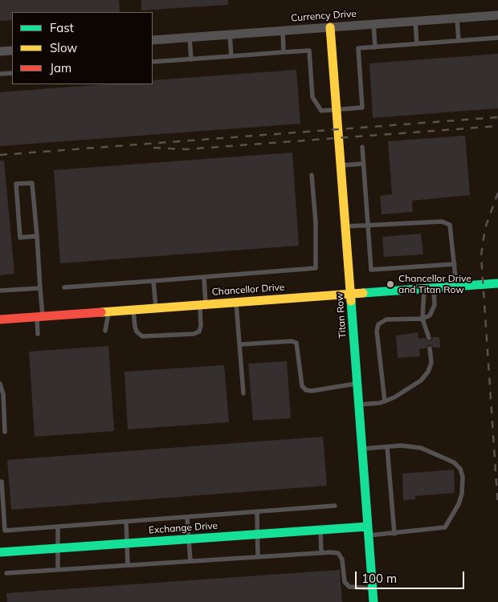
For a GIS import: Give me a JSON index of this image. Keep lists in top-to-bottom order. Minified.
{"streets":{"street":["Currency Drive","Chancellor Drive","Titan Row","Exchange Drive"]},"crossings":[["Currency Drive","Titan Row"],["Chancellor Drive","Titan Row"],["Titan Row","Exchange Drive"]],"places":["Chancellor Drive and Titan Row"],"legend":["Fast","Slow","Jam"],"scale_bar":"100 m"}
